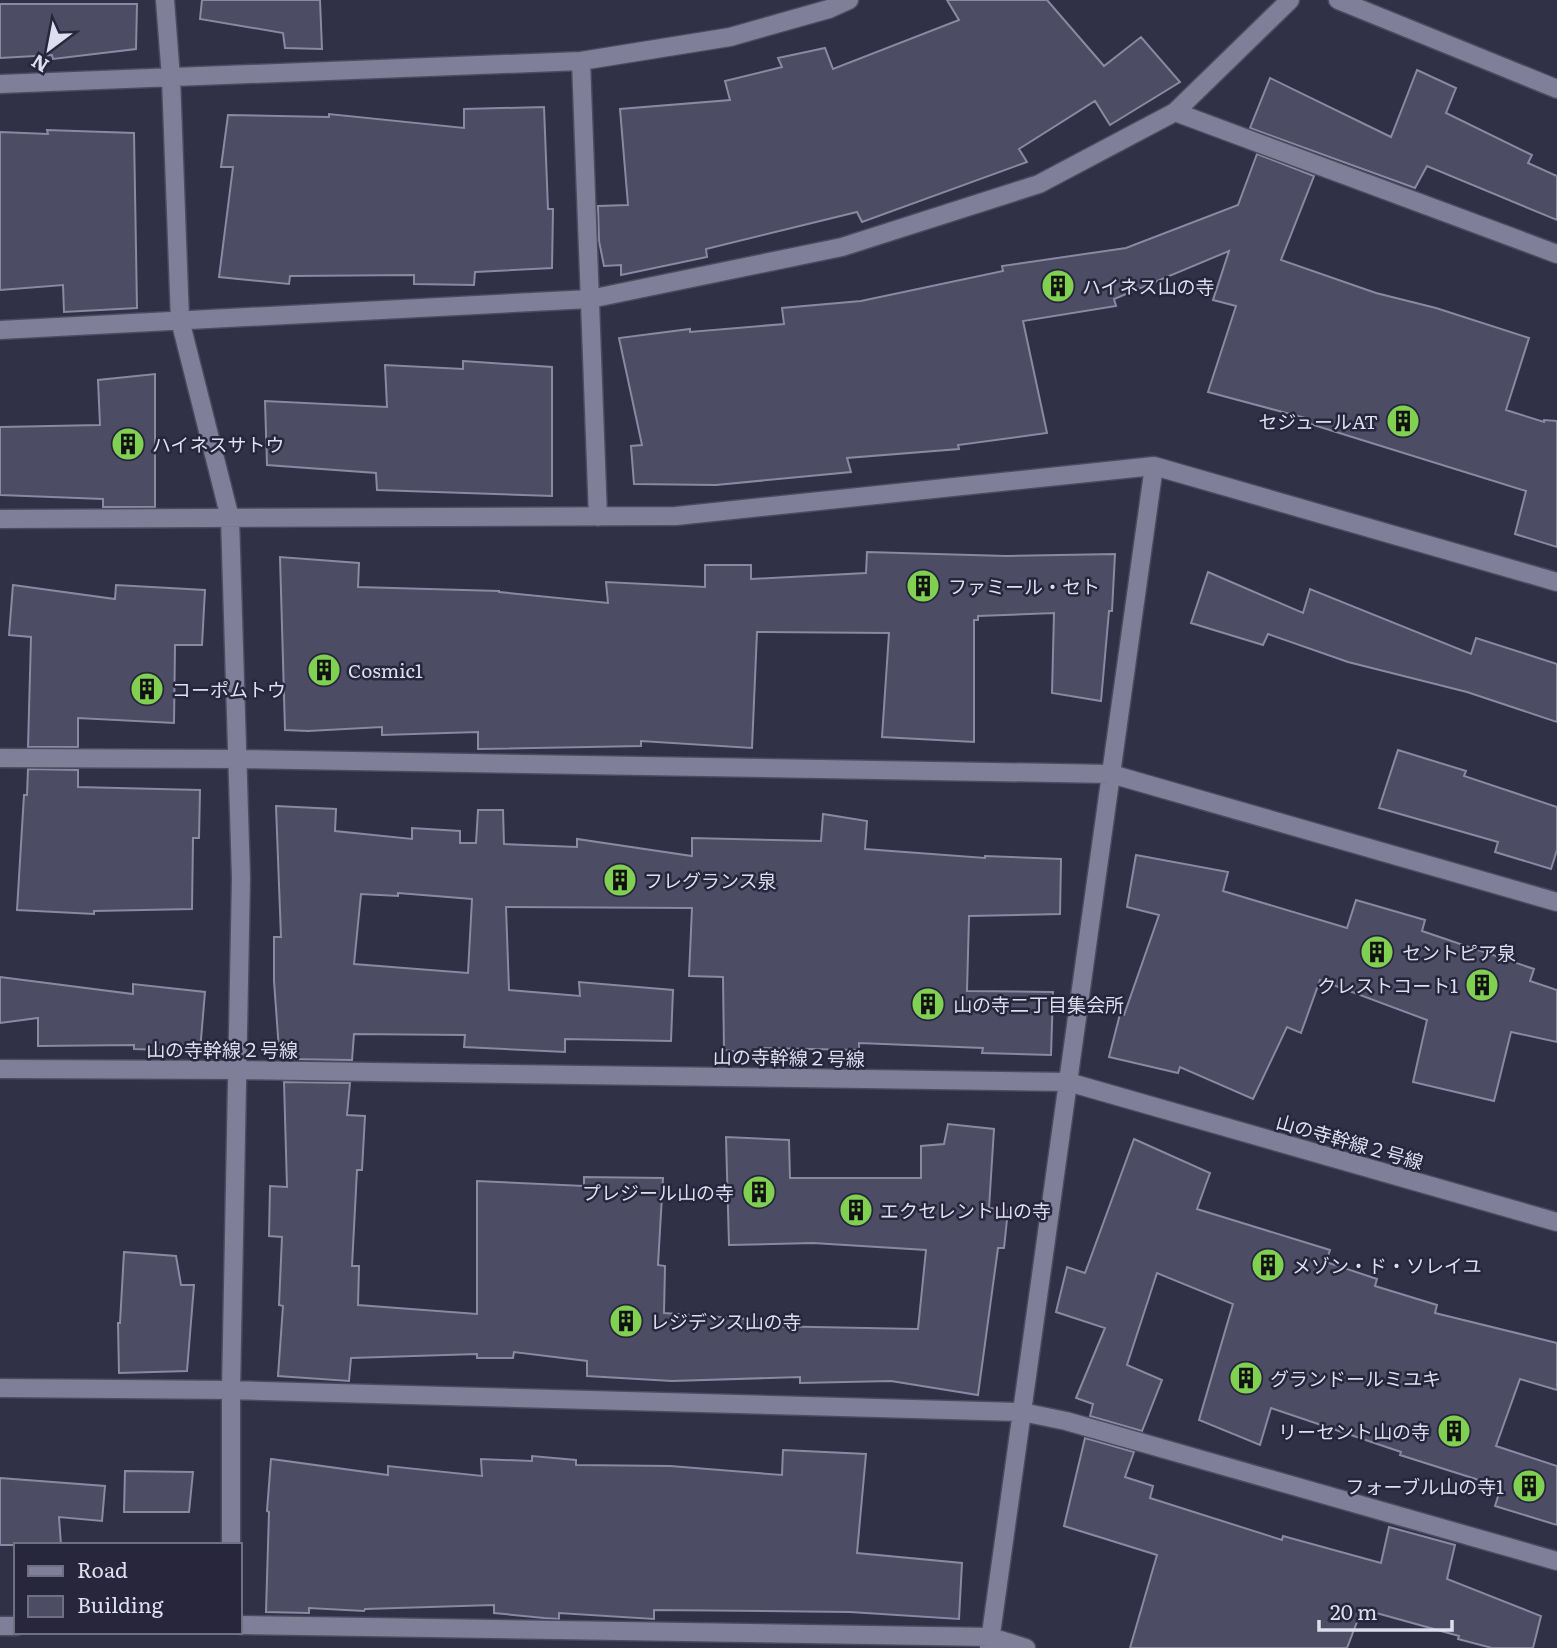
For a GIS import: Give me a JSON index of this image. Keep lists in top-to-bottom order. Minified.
{"streets":{"street":["山の寺幹線２号線"]},"places":{"building":["ハイネス山の寺","セジュールAT","ハイネスサトウ","ファミール・セト","Cosmic1","コーポムトウ","フレグランス泉","セントピア泉","クレストコート1","山の寺二丁目集会所","プレジール山の寺","エクセレント山の寺","メゾン・ド・ソレイユ","レジデンス山の寺","グランドールミユキ","リーセント山の寺","フォーブル山の寺1"]},"legend":["Road","Building"],"scale_bar":"20 m","north":"bottom left"}
